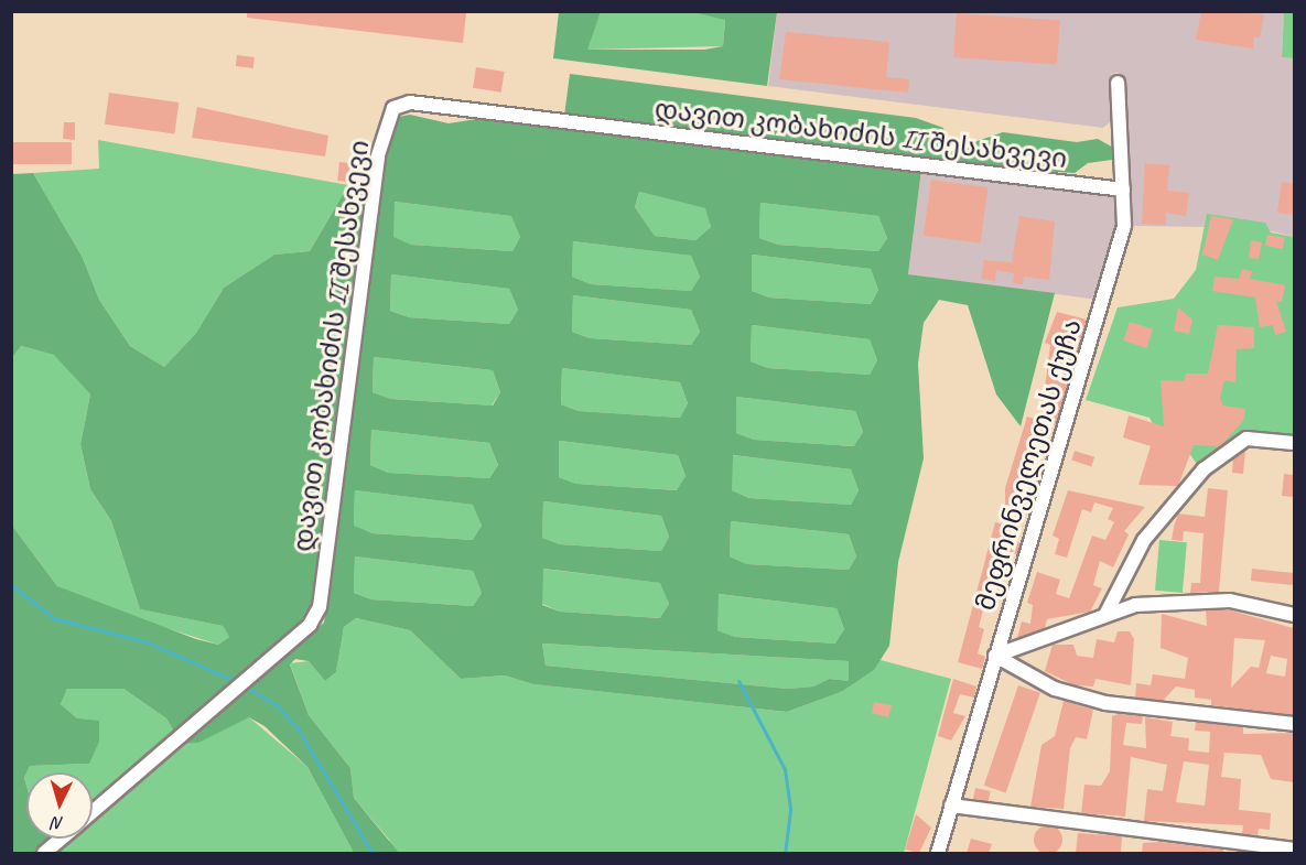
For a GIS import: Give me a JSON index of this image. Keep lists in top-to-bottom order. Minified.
{"streets":{"street":["დავით კობახიძის II შესახვევი","მეფრინველეთას ქუჩა"]},"crossings":[["დავით კობახიძის II შესახვევი","მეფრინველეთას ქუჩა"]],"north":"bottom"}
